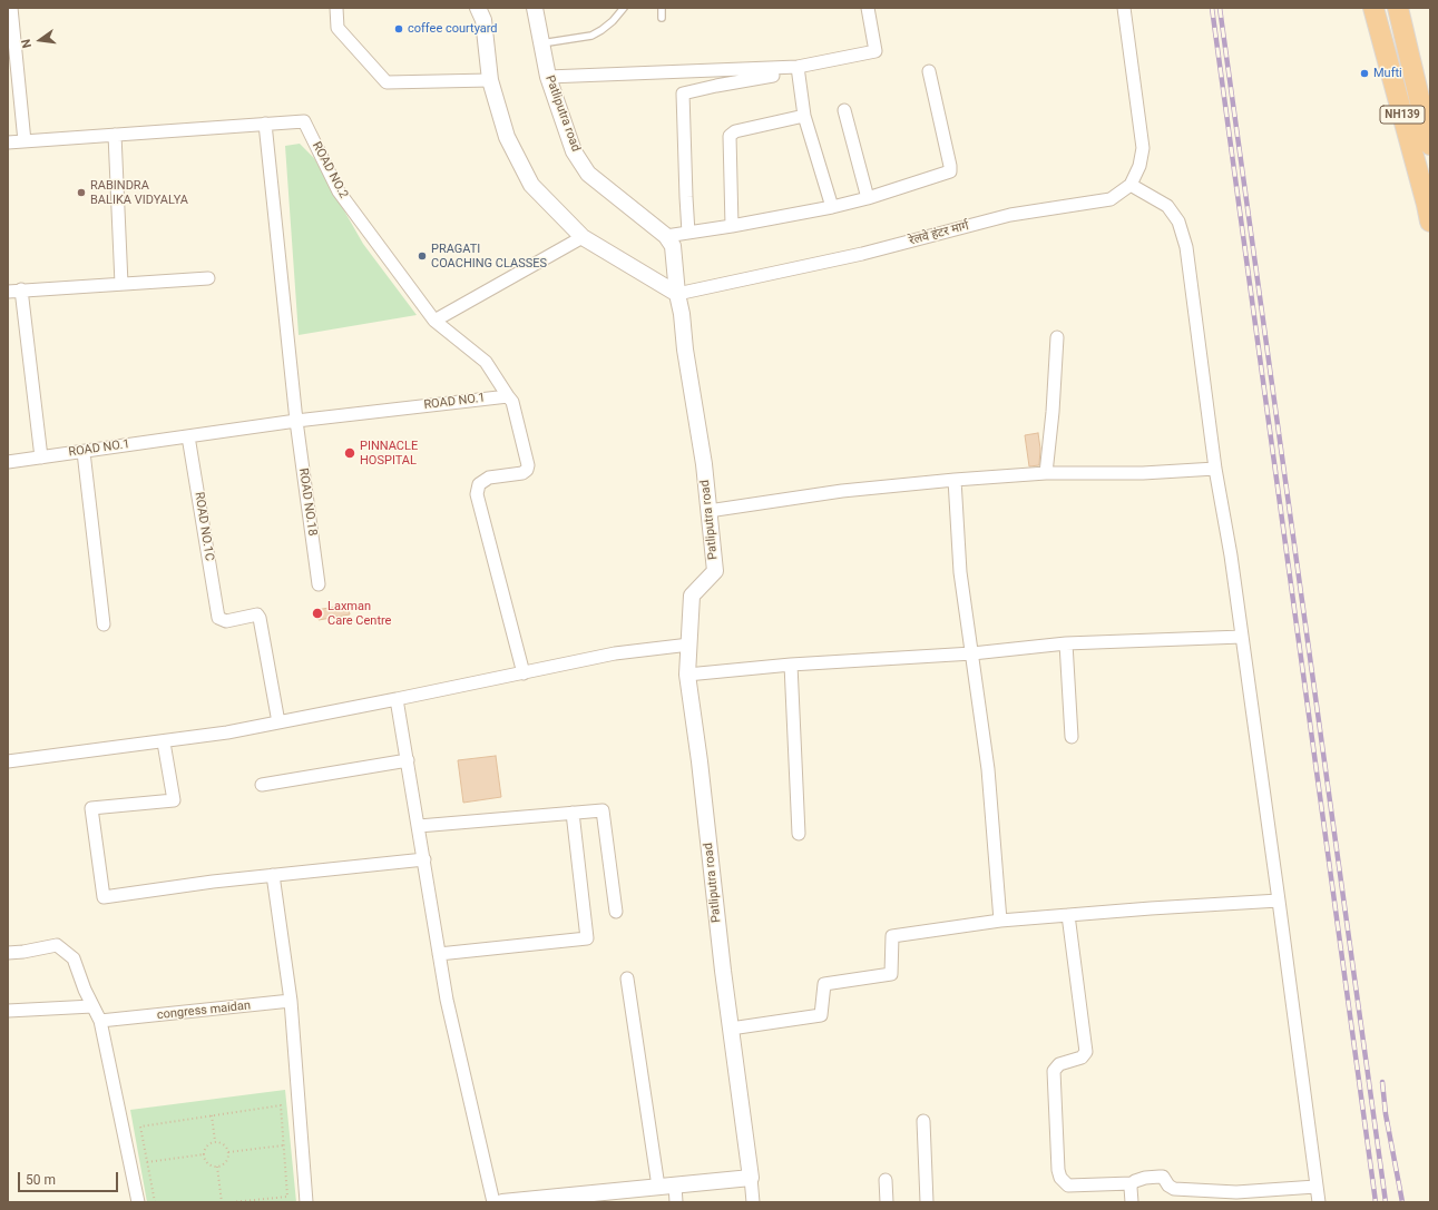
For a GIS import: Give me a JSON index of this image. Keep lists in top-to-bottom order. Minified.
{"streets":{"highway":["NH139"],"street":["Patliputra road","ROAD NO.2","रेलवे हंटर मार्ग","ROAD NO.1","ROAD NO.18","ROAD NO.1C","congress maidan"]},"crossings":[["Patliputra road","रेलवे हंटर मार्ग"],["ROAD NO.2","ROAD NO.1"],["ROAD NO.1","ROAD NO.18"],["ROAD NO.1","ROAD NO.1C"]],"places":["coffee courtyard","Mufti","RABINDRA BALIKA VIDYALYA","PRAGATI COACHING CLASSES","PINNACLE HOSPITAL","Laxman Care Centre"],"scale_bar":"50 m","north":"left"}
